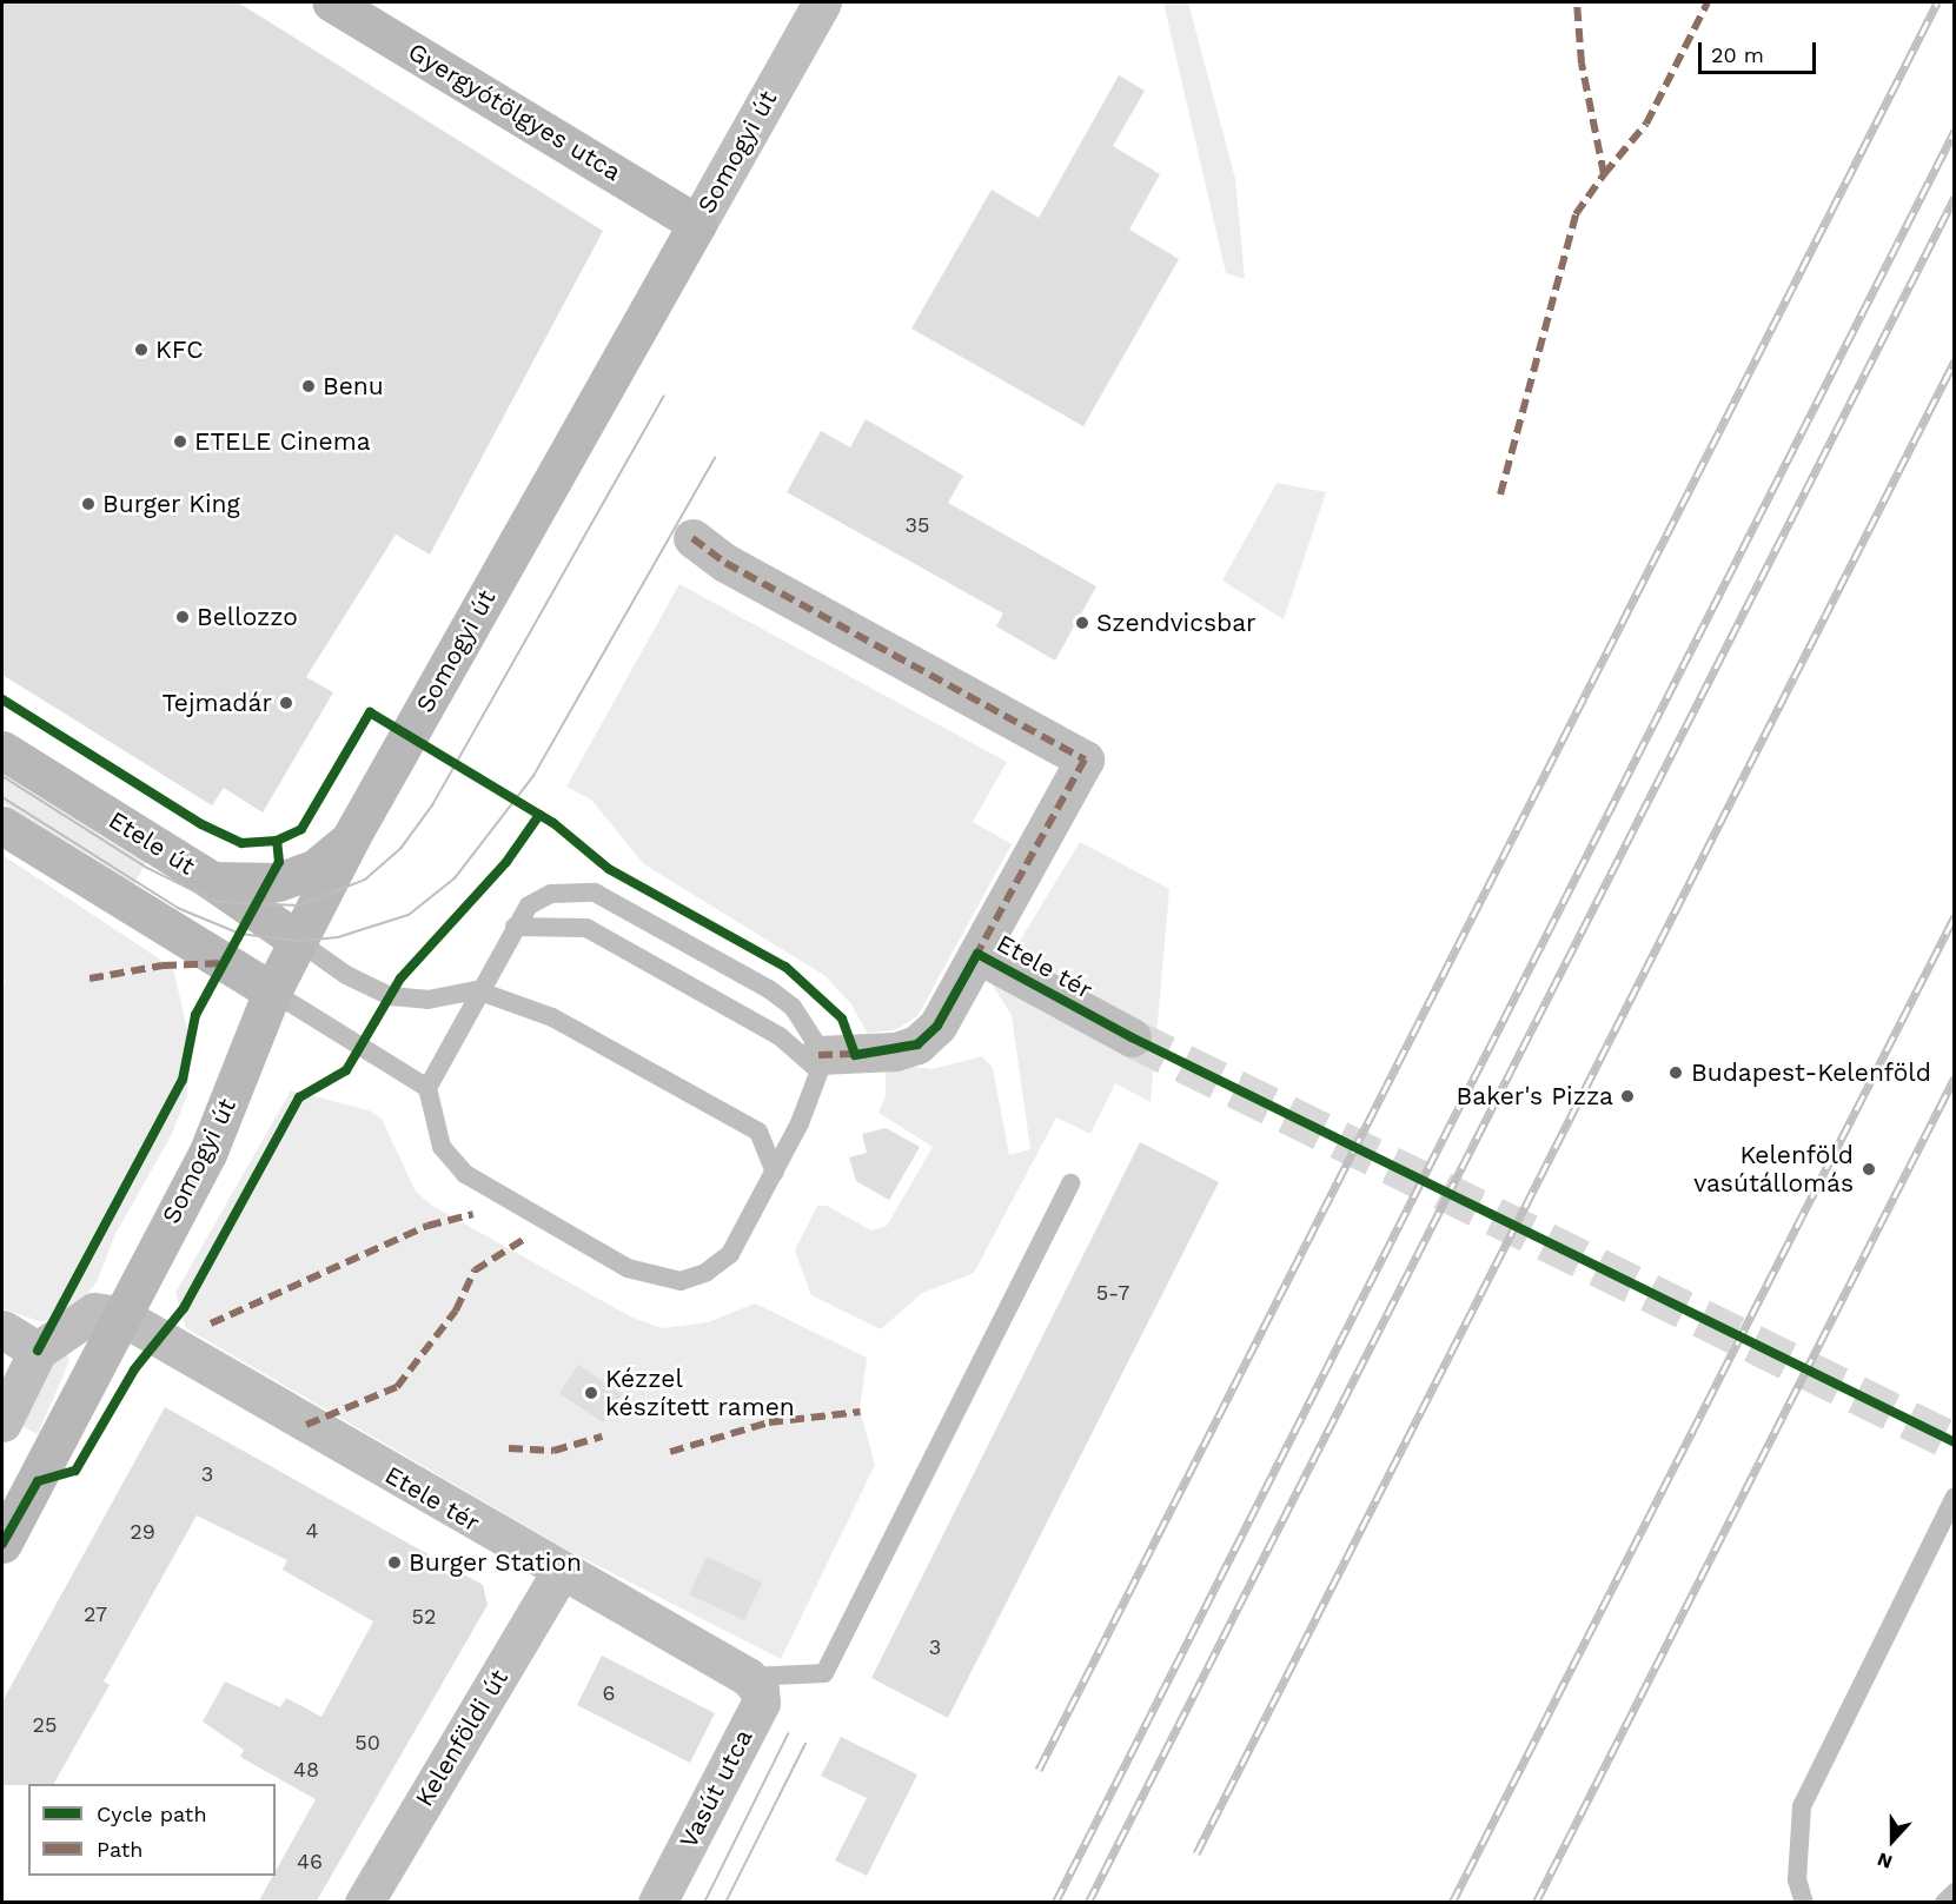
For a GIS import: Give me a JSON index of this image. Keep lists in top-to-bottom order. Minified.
{"streets":{"main road":["Gyergyótölgyes utca","Somogyi út","Etele út"],"street":["Etele tér","Kelenföldi út","Vasút utca"]},"crossings":[["Gyergyótölgyes utca","Somogyi út"],["Somogyi út","Etele út"],["Somogyi út","Etele tér"],["Etele tér","Kelenföldi út"],["Etele tér","Vasút utca"]],"places":["KFC","Benu","ETELE Cinema","Burger King","Bellozzo","Szendvicsbar","Tejmadár","Budapest-Kelenföld","Baker's Pizza","Kelenföld vasútállomás","Kézzel készített ramen","Burger Station"],"house_numbers":["35","5-7","3","4","29","27","52","3","6","25","50","48","46"],"legend":["Cycle path","Path"],"scale_bar":"20 m","north":"bottom"}
